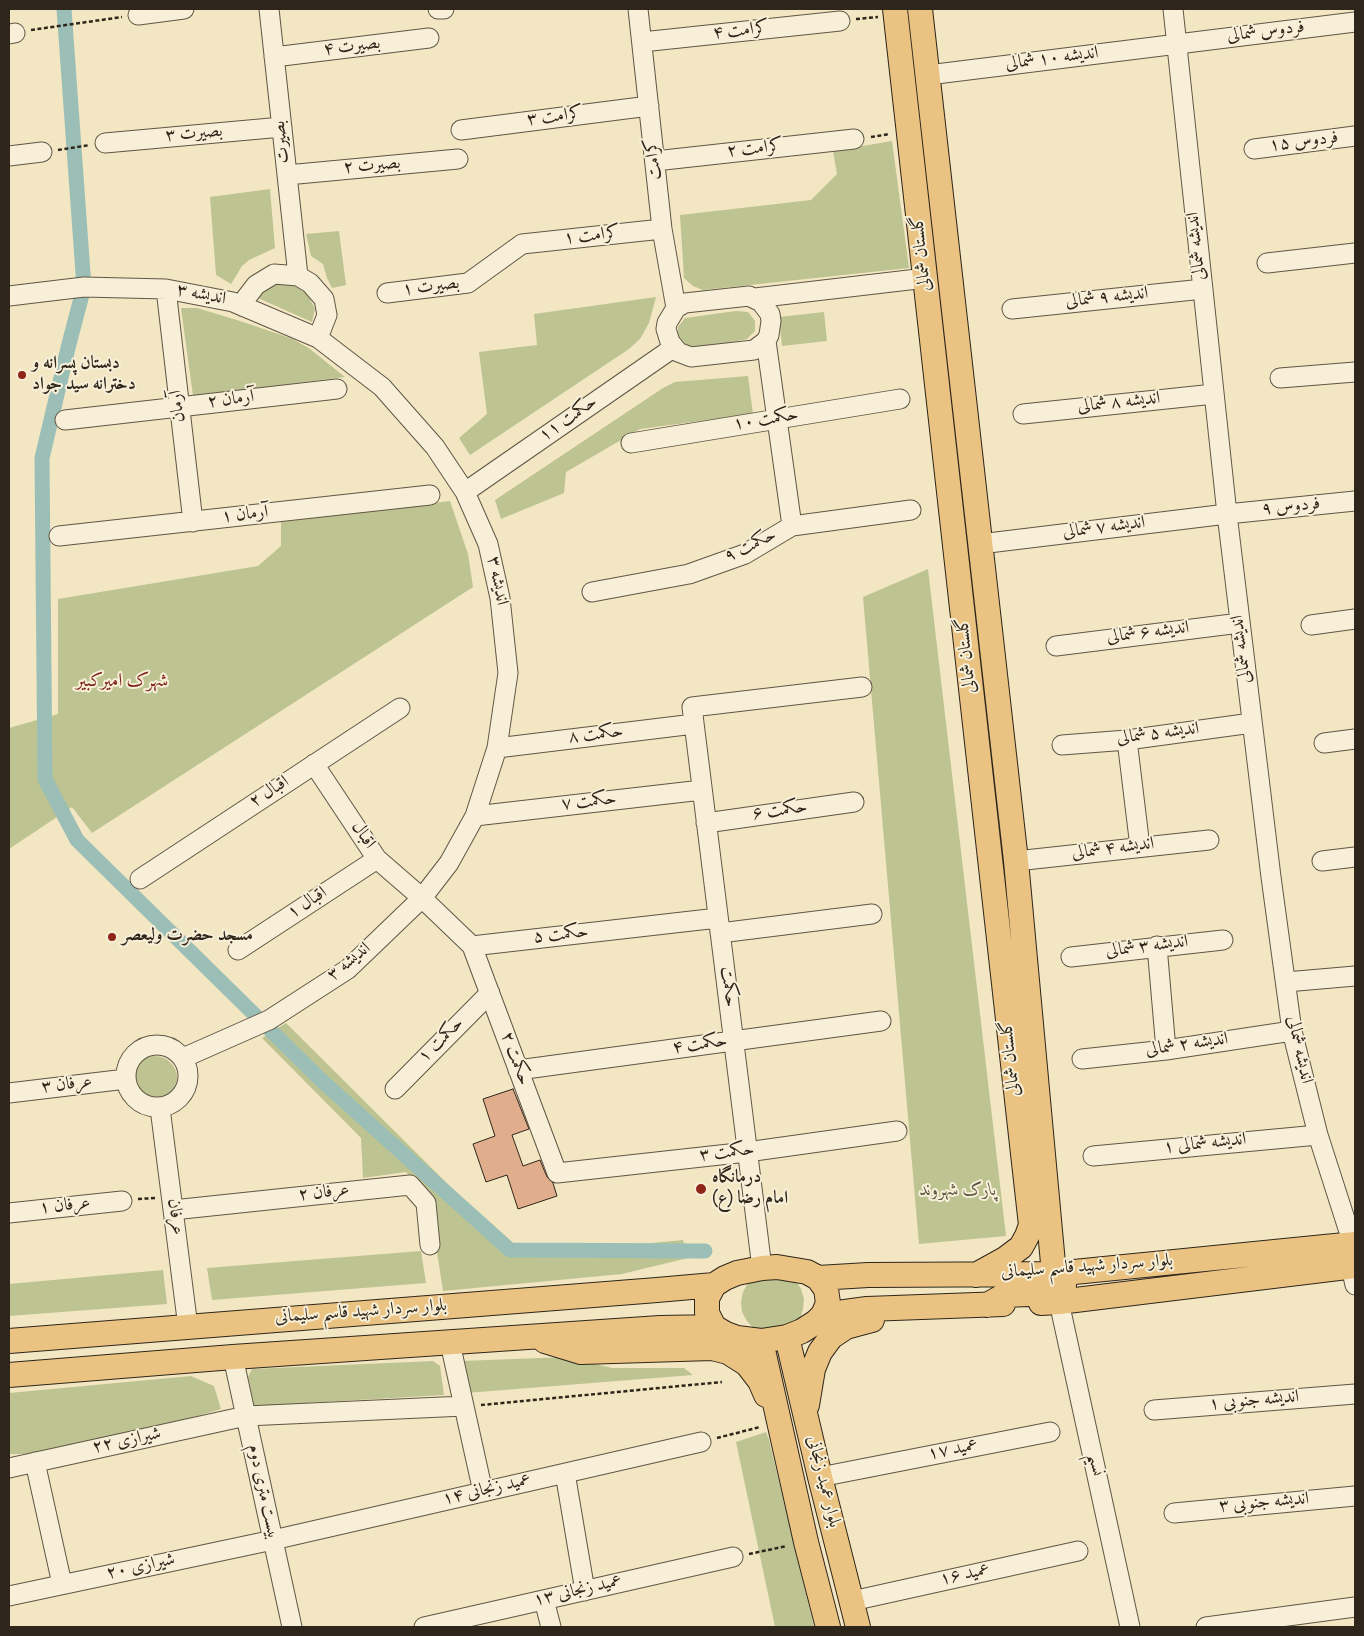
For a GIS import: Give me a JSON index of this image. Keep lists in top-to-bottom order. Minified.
{"streets":{"main road":["گلستان شمالی","بلوار سردار شهید قاسم سلیمانی","بلوار عمید زنجانی"],"street":["کرامت ۴","فردوس شمالی","بصیرت ۴","اندیشه ۱۰ شمالی","کرامت ۳","بصیرت ۳","بصیرت","فردوس ۱۵","کرامت ۲","کرامت","بصیرت ۲","کرامت ۱","اندیشه شمالی","بصیرت ۱","اندیشه ۳","اندیشه ۹ شمالی","آرمان ۲","اندیشه ۸ شمالی","آرمان","حکمت ۱۱","حکمت ۱۰","فردوس ۹","آرمان ۱","اندیشه ۷ شمالی","حکمت ۹","اندیشه ۶ شمالی","اندیشه ۵ شمالی","حکمت ۸","اقبال ۲","حکمت ۷","حکمت ۶","اقبال","اندیشه ۴ شمالی","اقبال ۱","حکمت ۵","اندیشه ۳ شمالی","حکمت","حکمت ۱","حکمت ۴","اندیشه ۲ شمالی","حکمت ۲","عرفان ۳","اندیشه شمالی ۱","حکمت ۳","عرفان ۲","عرفان ۱","عرفان","اندیشه جنوبی ۱","شیرازی ۲۲","عمید ۱۷","نسیم","عمید زنجانی ۱۴","بیست متری دوم","اندیشه جنوبی ۳","شیرازی ۲۰","عمید ۱۶","عمید زنجانی ۱۳"]},"crossings":[["کرامت ۴","کرامت"],["فردوس شمالی","اندیشه ۱۰ شمالی"],["فردوس شمالی","اندیشه شمالی"],["بصیرت ۴","بصیرت"],["اندیشه ۱۰ شمالی","اندیشه شمالی"],["اندیشه ۱۰ شمالی","گلستان شمالی"],["کرامت ۳","کرامت"],["بصیرت ۳","بصیرت"],["بصیرت","بصیرت ۲"],["کرامت ۲","کرامت"],["کرامت","کرامت ۱"],["کرامت ۱","بصیرت ۱"],["اندیشه شمالی","اندیشه ۹ شمالی"],["اندیشه شمالی","اندیشه ۸ شمالی"],["اندیشه شمالی","فردوس ۹"],["اندیشه شمالی","اندیشه ۷ شمالی"],["اندیشه شمالی","اندیشه ۶ شمالی"],["اندیشه شمالی","اندیشه ۵ شمالی"],["اندیشه شمالی","اندیشه ۲ شمالی"],["اندیشه شمالی","اندیشه شمالی ۱"],["اندیشه شمالی","بلوار سردار شهید قاسم سلیمانی"],["گلستان شمالی","اندیشه ۷ شمالی"],["گلستان شمالی","اندیشه ۴ شمالی"],["گلستان شمالی","بلوار سردار شهید قاسم سلیمانی"],["اندیشه ۳","آرمان"],["اندیشه ۳","حکمت ۱۱"],["اندیشه ۳","حکمت ۸"],["اندیشه ۳","حکمت ۷"],["اندیشه ۳","اقبال"],["اندیشه ۳","عرفان ۳"],["اندیشه ۳","عرفان"],["آرمان ۲","آرمان"],["آرمان","آرمان ۱"],["فردوس ۹","اندیشه ۷ شمالی"],["حکمت ۸","حکمت"],["اقبال ۲","اقبال"],["حکمت ۷","حکمت"],["حکمت ۶","حکمت"],["اقبال","اقبال ۱"],["حکمت ۵","حکمت"],["حکمت ۵","حکمت ۲"],["حکمت","حکمت ۴"],["حکمت","حکمت ۳"],["حکمت","بلوار سردار شهید قاسم سلیمانی"],["حکمت","بلوار عمید زنجانی"],["حکمت ۱","حکمت ۲"],["حکمت ۴","حکمت ۲"],["حکمت ۲","حکمت ۳"],["عرفان ۳","عرفان"],["عرفان ۲","عرفان"],["عرفان","بلوار سردار شهید قاسم سلیمانی"],["بلوار سردار شهید قاسم سلیمانی","نسیم"],["بلوار سردار شهید قاسم سلیمانی","بلوار عمید زنجانی"],["بلوار سردار شهید قاسم سلیمانی","بیست متری دوم"],["شیرازی ۲۲","بیست متری دوم"],["عمید ۱۷","بلوار عمید زنجانی"],["بلوار عمید زنجانی","عمید ۱۶"],["عمید زنجانی ۱۴","بیست متری دوم"],["عمید زنجانی ۱۴","شیرازی ۲۰"],["بیست متری دوم","شیرازی ۲۰"]],"districts":["شهرک امیرکبیر"],"parks":["پارک شهروند"],"places":["دبستان پسرانه و دخترانه سید جواد","مسجد حضرت ولیعصر","درمانگاه امام رضا (ع)"]}
